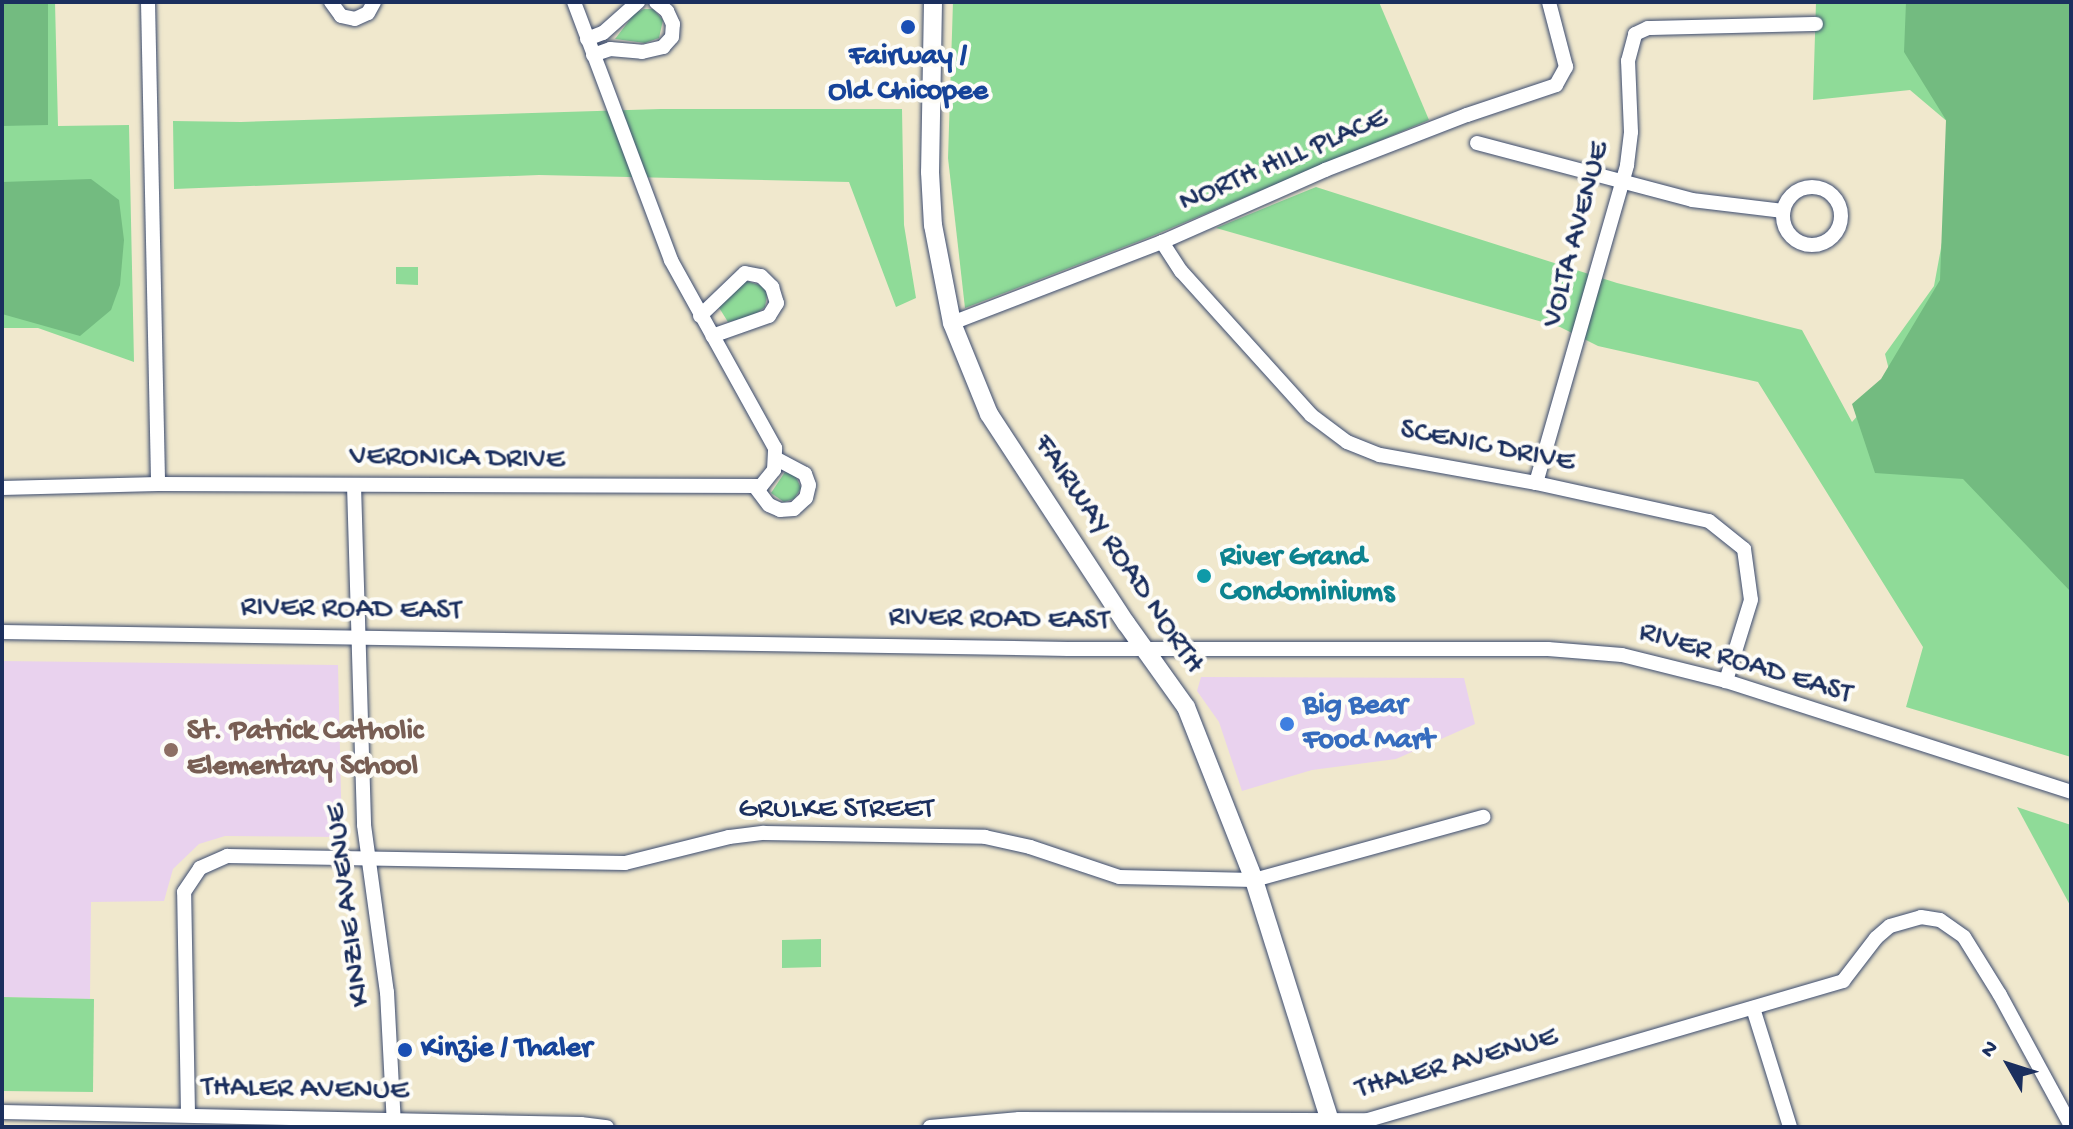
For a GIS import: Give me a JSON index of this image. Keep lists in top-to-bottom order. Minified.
{"streets":{"main road":["FAIRWAY ROAD NORTH"],"street":["NORTH HILL PLACE","VOLTA AVENUE","SCENIC DRIVE","VERONICA DRIVE","RIVER ROAD EAST","GRULKE STREET","KINZIE AVENUE","THALER AVENUE"]},"crossings":[["NORTH HILL PLACE","SCENIC DRIVE"],["NORTH HILL PLACE","FAIRWAY ROAD NORTH"],["VOLTA AVENUE","SCENIC DRIVE"],["SCENIC DRIVE","RIVER ROAD EAST"],["VERONICA DRIVE","KINZIE AVENUE"],["FAIRWAY ROAD NORTH","RIVER ROAD EAST"],["FAIRWAY ROAD NORTH","GRULKE STREET"],["FAIRWAY ROAD NORTH","THALER AVENUE"],["RIVER ROAD EAST","KINZIE AVENUE"],["GRULKE STREET","KINZIE AVENUE"],["GRULKE STREET","THALER AVENUE"],["KINZIE AVENUE","THALER AVENUE"]],"places":["Fairway / Old Chicopee","River Grand Condominiums","Big Bear Food Mart","St. Patrick Catholic Elementary School","Kinzie / Thaler"],"north":"top left"}
